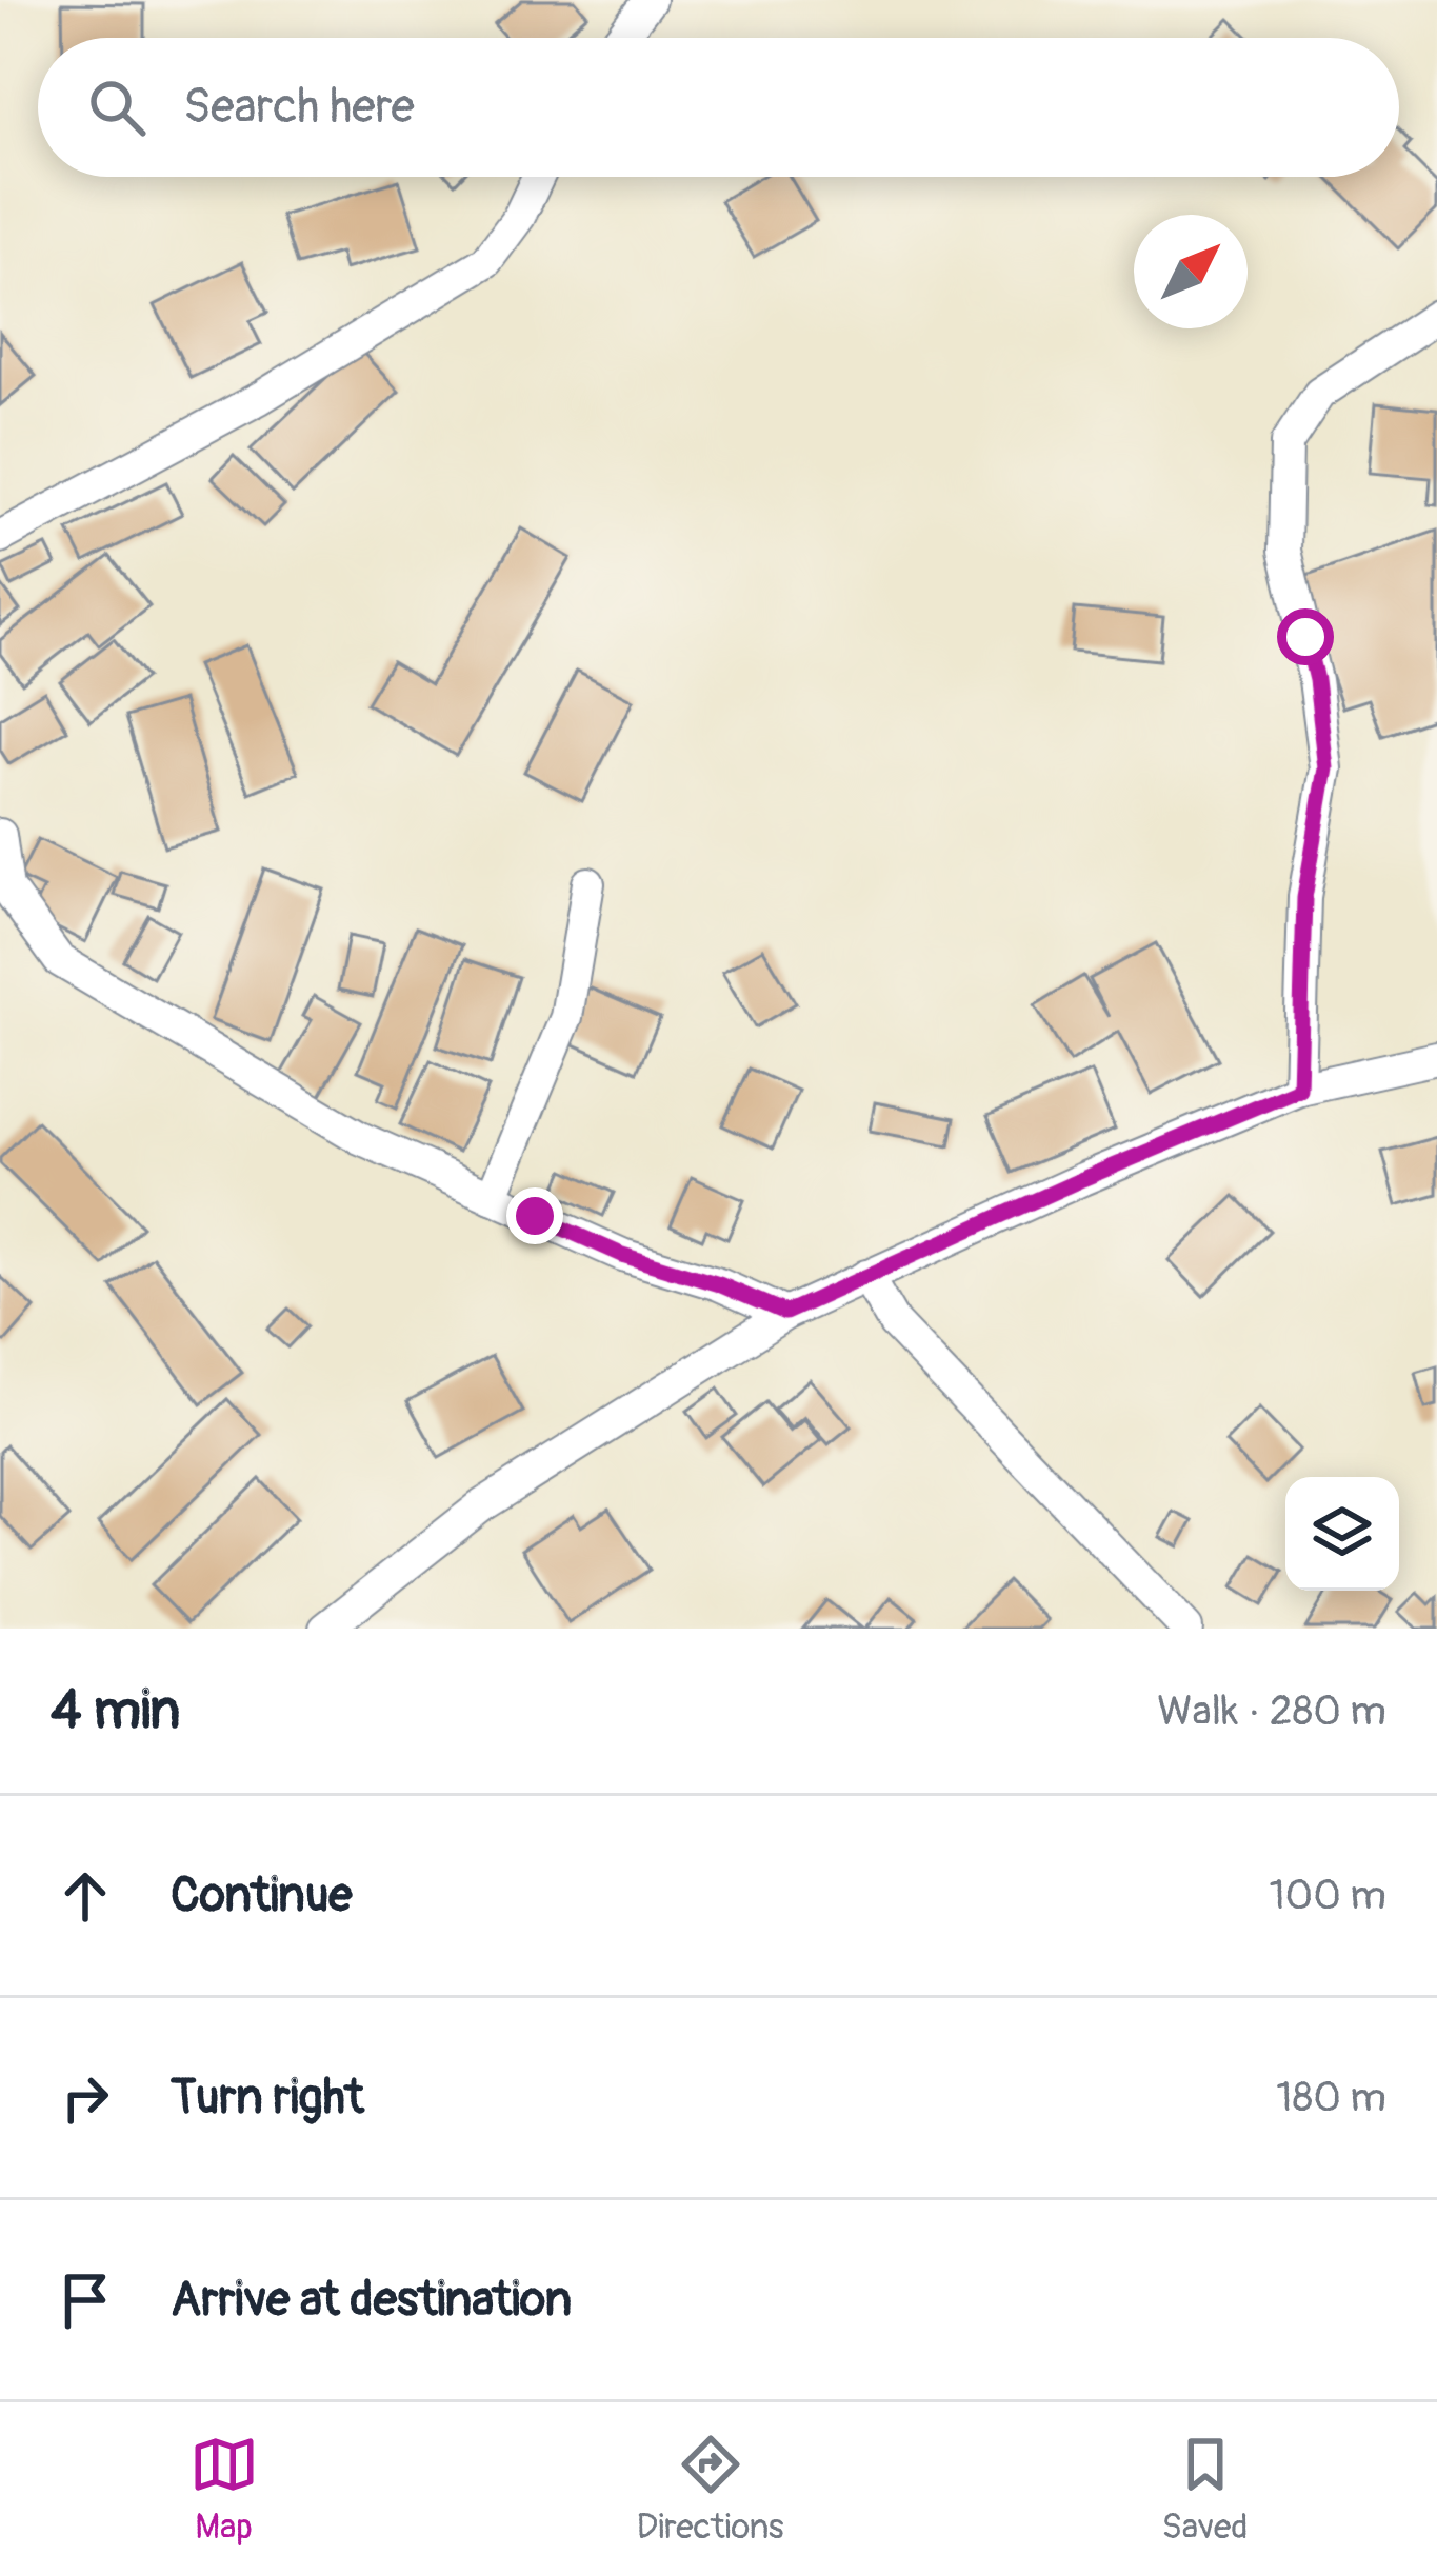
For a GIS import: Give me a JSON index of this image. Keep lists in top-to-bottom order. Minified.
{"north":"top right","page":{"search":"Search here","heading":["4 min","Walk · 280 m"],"list":[["Continue","100 m"],["Turn right","180 m"],"Arrive at destination"],"nav":["Map","Directions","Saved"]}}
